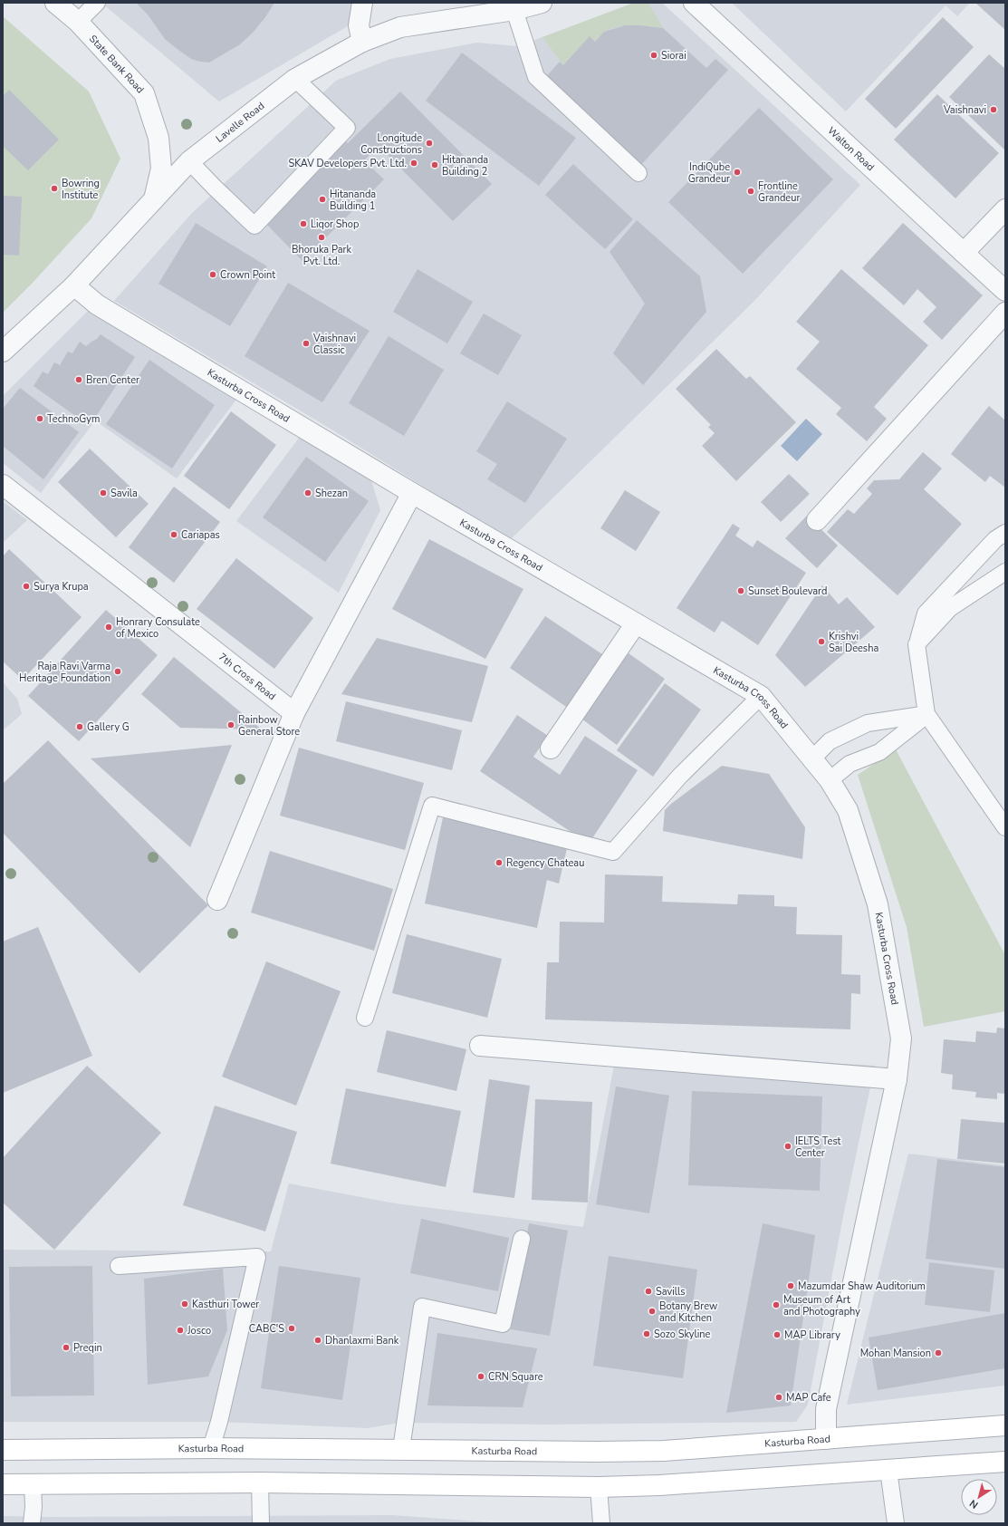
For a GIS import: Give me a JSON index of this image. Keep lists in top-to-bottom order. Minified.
{"streets":{"main road":["Kasturba Road"],"street":["State Bank Road","Lavelle Road","Walton Road","Kasturba Cross Road","7th Cross Road"]},"crossings":[["State Bank Road","Lavelle Road"],["Lavelle Road","Kasturba Cross Road"],["Kasturba Cross Road","Kasturba Road"]],"places":["Siorai","Vaishnavi","Longitude Constructions","SKAV Developers Pvt. Ltd.","Hitananda Building 2","IndiQube Grandeur","Bowring Institute","Frontline Grandeur","Hitananda Building 1","Liqor Shop","Bhoruka Park Pvt. Ltd.","Crown Point","Vaishnavi Classic","Bren Center","TechnoGym","Savila","Shezan","Cariapas","Surya Krupa","Sunset Boulevard","Honrary Consulate of Mexico","Krishvi Sai Deesha","Raja Ravi Varma Heritage Foundation","Rainbow General Store","Gallery G","Regency Chateau","IELTS Test Center","Mazumdar Shaw Auditorium","Savills","Kasthuri Tower","Museum of Art and Photography","Botany Brew and Kitchen","CABC'S","Josco","Sozo Skyline","MAP Library","Dhanlaxmi Bank","Preqin","Mohan Mansion","CRN Square","MAP Cafe"],"north":"bottom left"}
